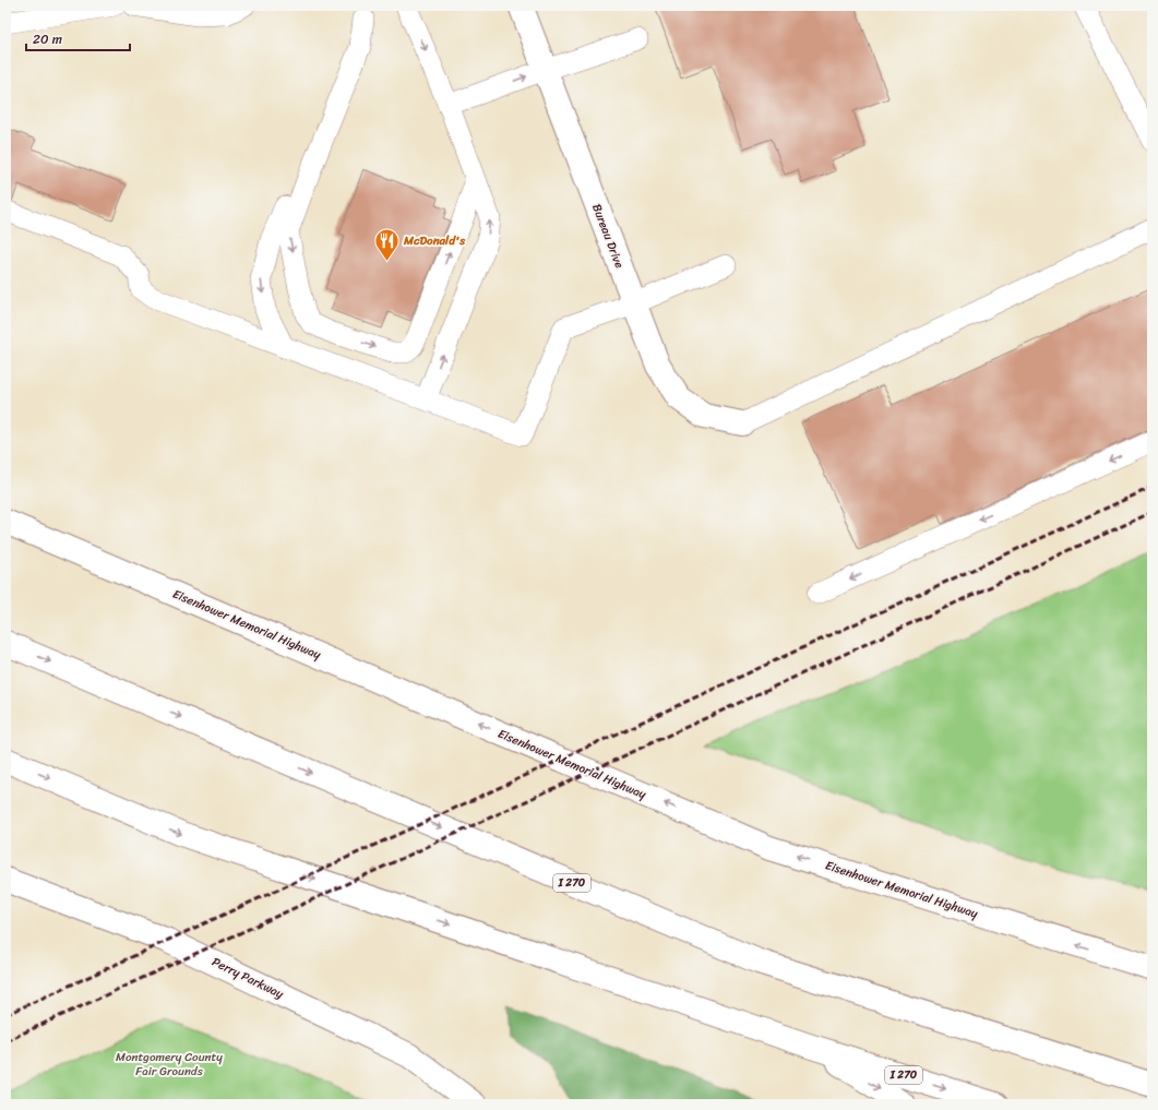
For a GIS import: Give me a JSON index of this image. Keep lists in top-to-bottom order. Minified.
{"streets":{"main road":["Bureau Drive","Eisenhower Memorial Highway","I 270","Perry Parkway"]},"parks":["Montgomery County Fair Grounds"],"places":{"restaurant":["McDonald's"]},"scale_bar":"20 m"}
